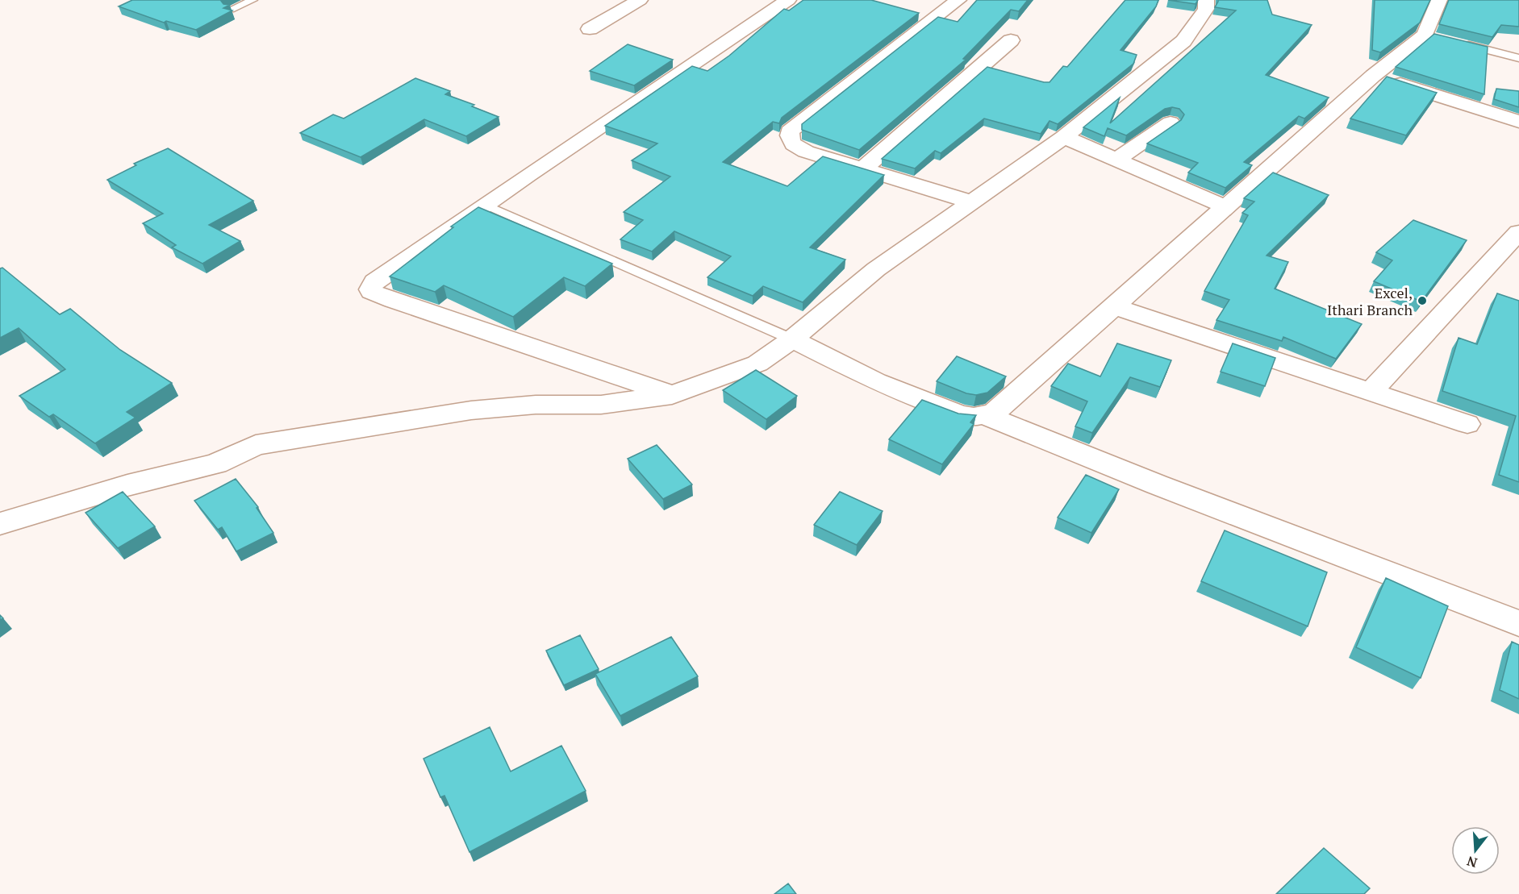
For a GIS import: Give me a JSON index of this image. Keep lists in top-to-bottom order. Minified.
{"places":["Excel, Ithari Branch"],"north":"bottom"}
